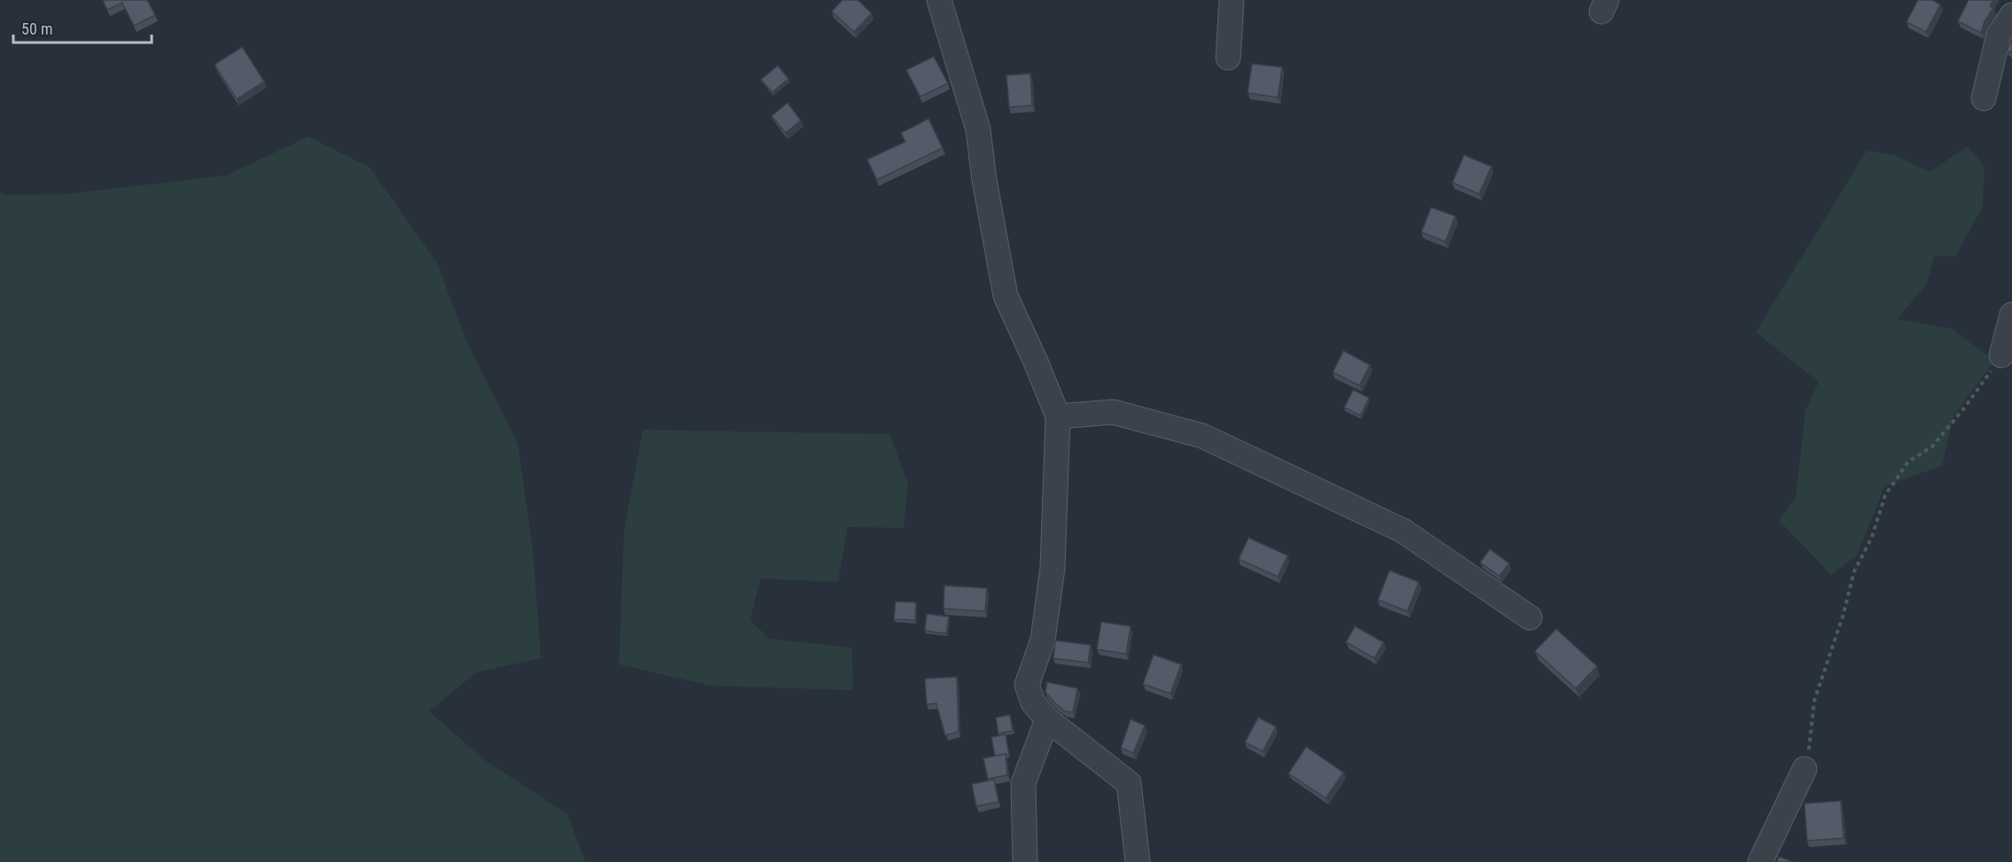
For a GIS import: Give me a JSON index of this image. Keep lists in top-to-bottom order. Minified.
{"scale_bar":"50 m"}
